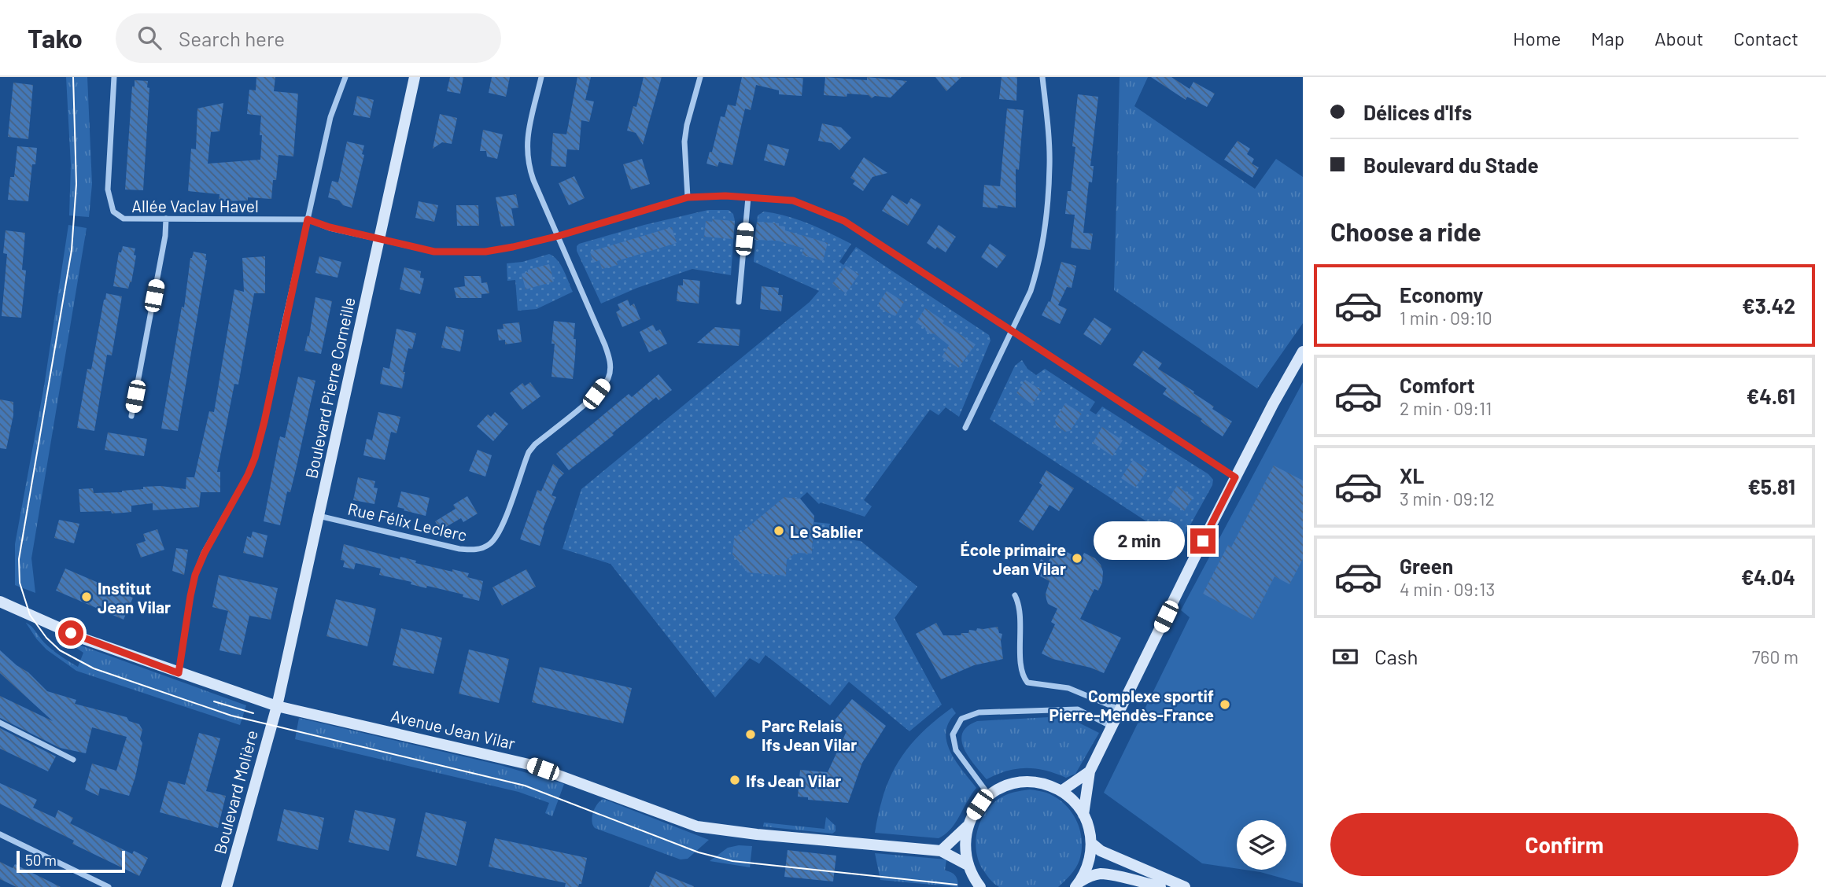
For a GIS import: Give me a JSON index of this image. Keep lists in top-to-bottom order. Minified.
{"streets":{"main road":["Boulevard Pierre Corneille","Avenue Jean Vilar","Boulevard Molière"],"street":["Allée Vaclav Havel","Rue Félix Leclerc"]},"crossings":[["Allée Vaclav Havel","Boulevard Pierre Corneille"],["Allée Vaclav Havel","Rue Félix Leclerc"],["Boulevard Pierre Corneille","Rue Félix Leclerc"],["Boulevard Pierre Corneille","Avenue Jean Vilar"],["Boulevard Pierre Corneille","Boulevard Molière"],["Avenue Jean Vilar","Boulevard Molière"]],"places":["Le Sablier","École primaire Jean Vilar","Institut Jean Vilar","Complexe sportif Pierre-Mendès-France","Parc Relais Ifs Jean Vilar","Ifs Jean Vilar"],"scale_bar":"50 m","page":{"header":"Tako","search":"Search here","nav":["Home","Map","About","Contact"],"banner":["Délices d'Ifs","Boulevard du Stade"],"heading":"Choose a ride","list":[{"name":"Economy","note":"1 min · 09:10","value":"€3.42"},{"name":"Comfort","note":"2 min · 09:11","value":"€4.61"},{"name":"XL","note":"3 min · 09:12","value":"€5.81"},{"name":"Green","note":"4 min · 09:13","value":"€4.04"}],"bubble":"2 min","pay":["Cash","760 m"],"buttons":"Confirm","scale":"50 m"}}
